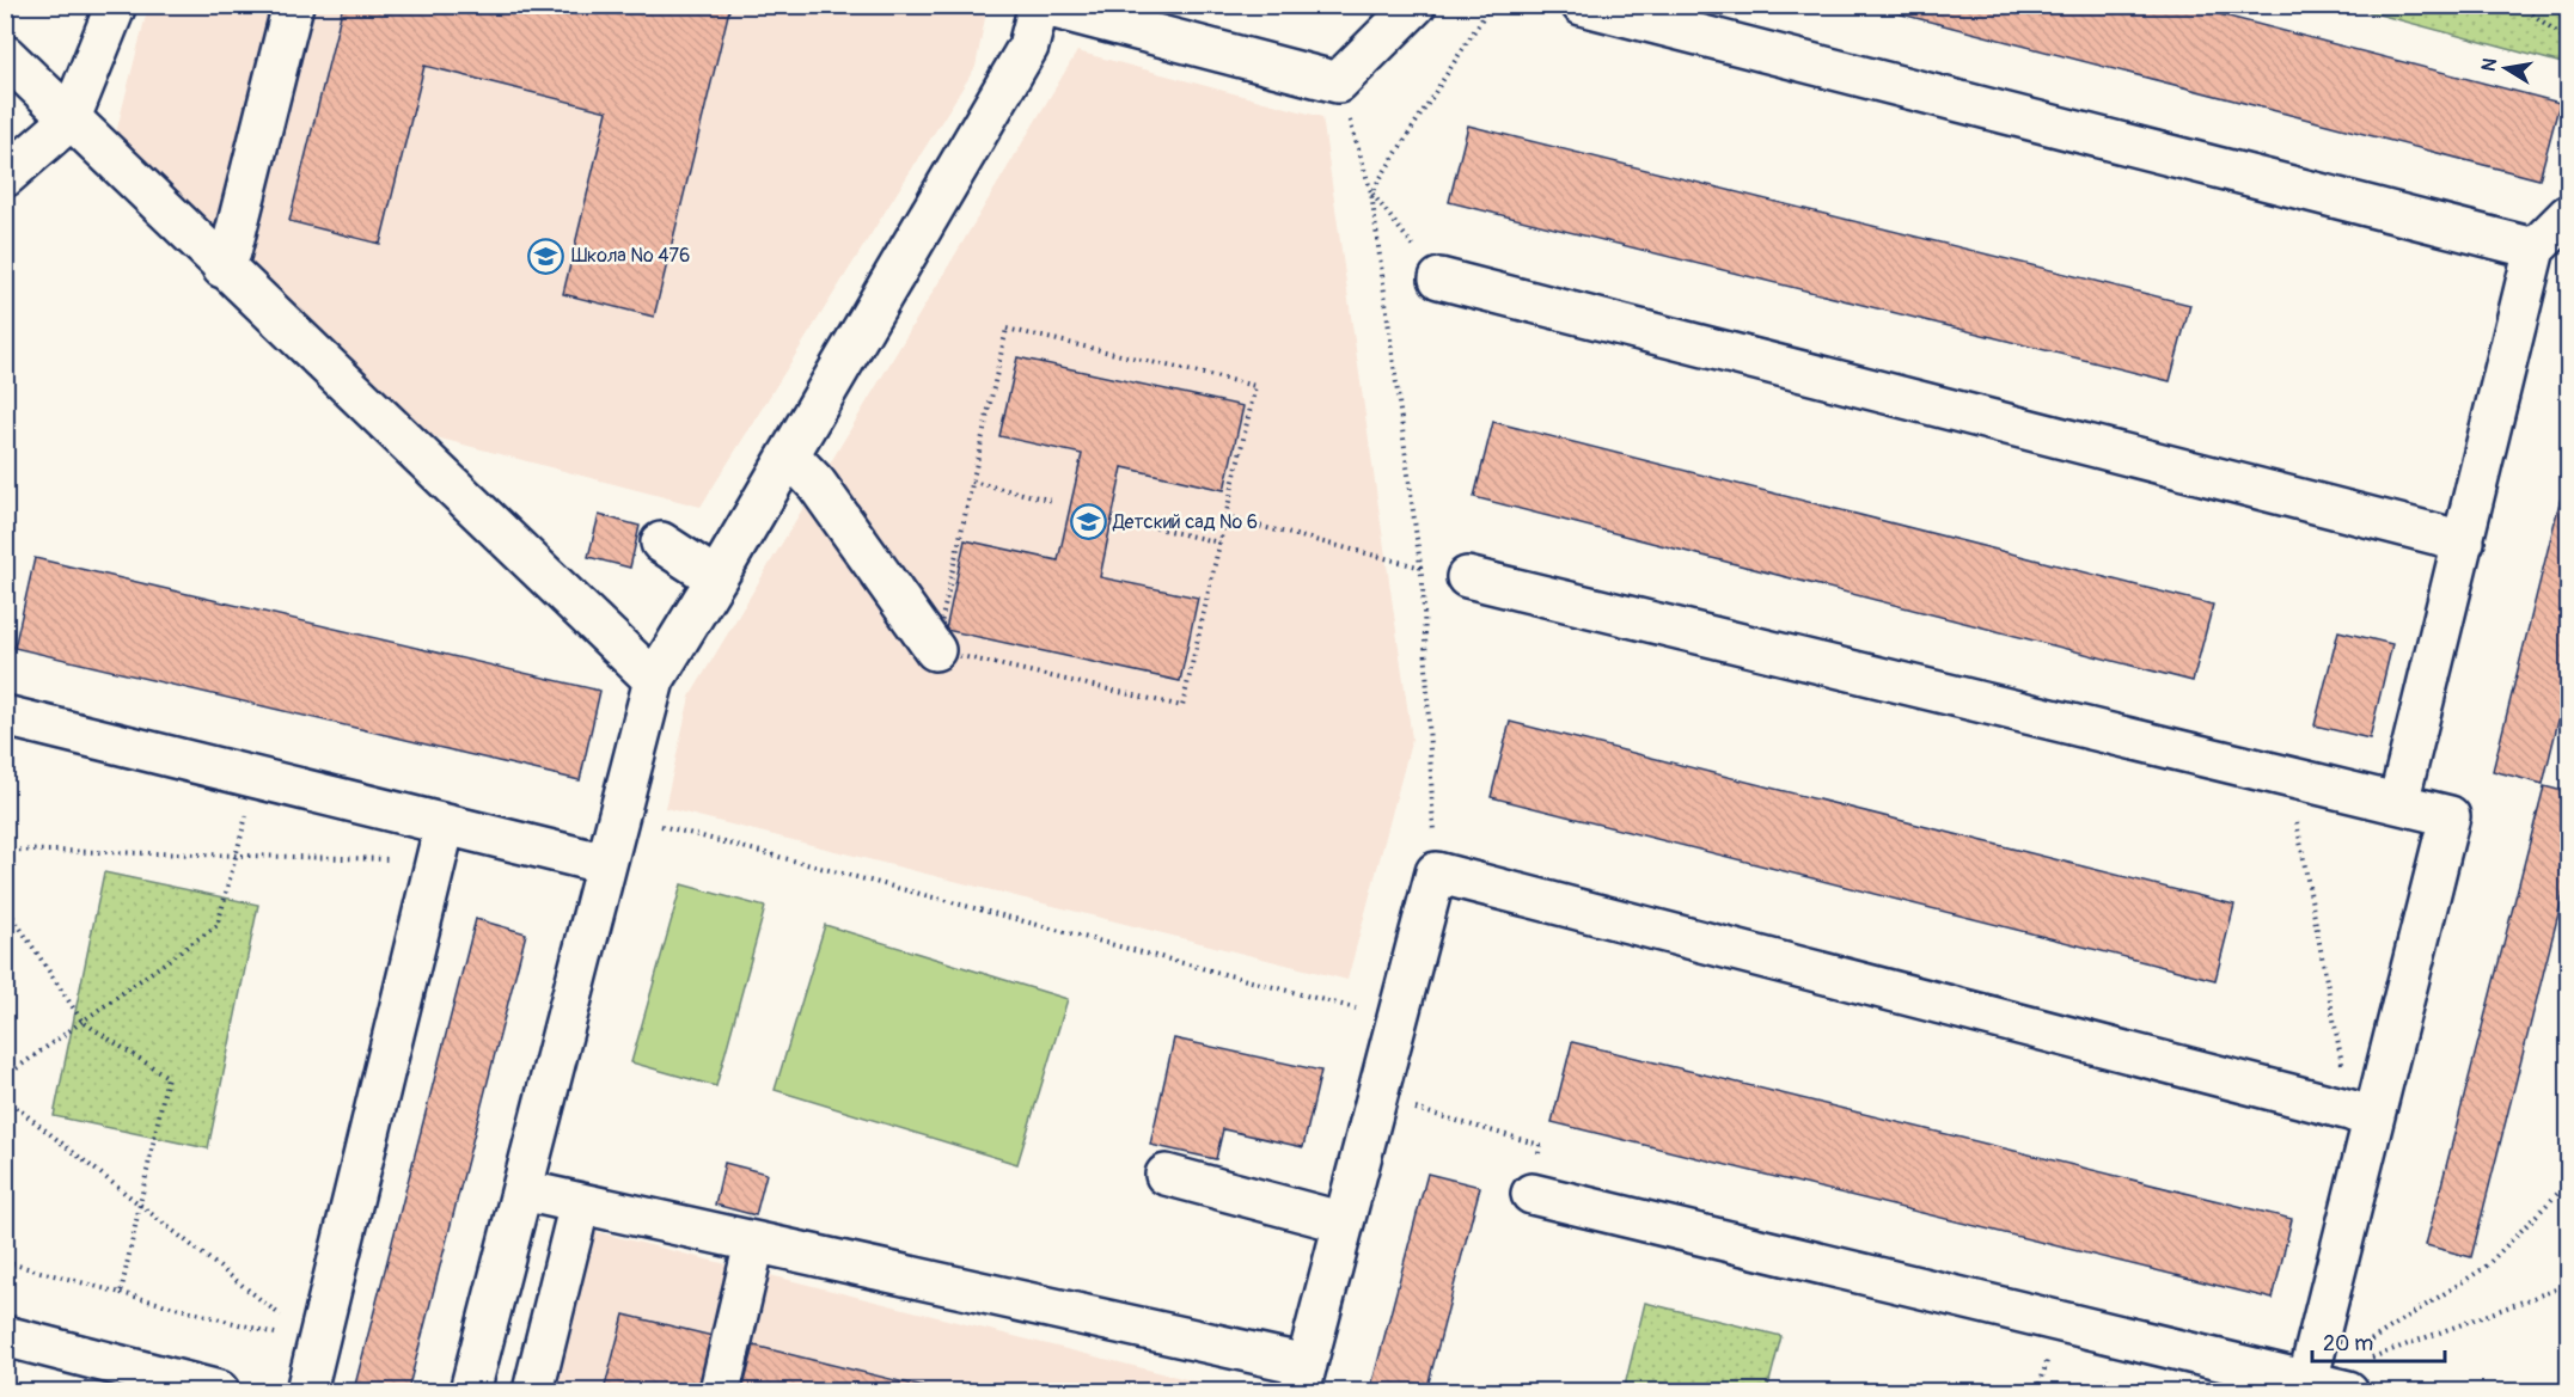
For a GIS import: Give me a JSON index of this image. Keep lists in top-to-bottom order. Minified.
{"places":{"school or university":["Школа № 476","Детский сад № 6"]},"scale_bar":"20 m","north":"left"}
